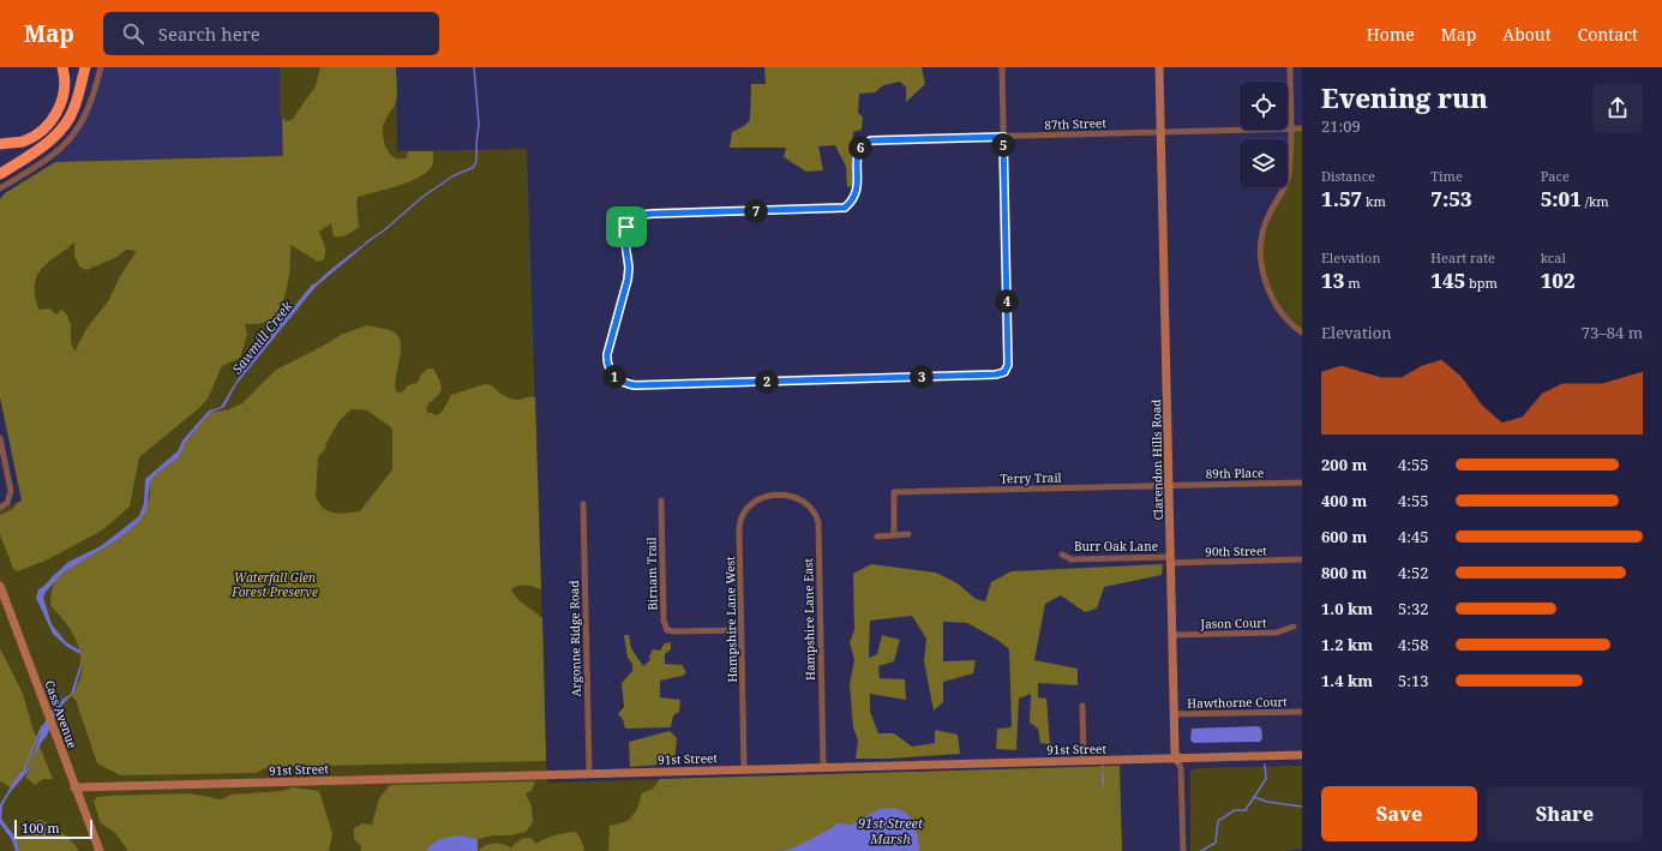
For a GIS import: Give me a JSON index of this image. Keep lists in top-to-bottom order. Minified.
{"streets":{"main road":["Clarendon Hills Road","Cass Avenue","91st Street"],"street":["87th Street","89th Place","Terry Trail","Burr Oak Lane","90th Street","Birnam Trail","Hampshire Lane West","Hampshire Lane East","Jason Court","Argonne Ridge Road","Hawthorne Court"]},"crossings":[["87th Street","Clarendon Hills Road"],["Clarendon Hills Road","89th Place"],["Clarendon Hills Road","Terry Trail"],["Clarendon Hills Road","Burr Oak Lane"],["Clarendon Hills Road","90th Street"],["Clarendon Hills Road","Jason Court"],["Clarendon Hills Road","Hawthorne Court"],["Clarendon Hills Road","91st Street"],["89th Place","Terry Trail"],["Burr Oak Lane","90th Street"],["Birnam Trail","Hampshire Lane West"],["Hampshire Lane West","Hampshire Lane East"],["Hampshire Lane West","91st Street"],["Hampshire Lane East","91st Street"],["Argonne Ridge Road","91st Street"],["Cass Avenue","91st Street"]],"water":["Sawmill Creek","91st Street Marsh"],"parks":["Waterfall Glen Forest Preserve"],"scale_bar":"100 m","page":{"header":"Map","search":"Search here","nav":["Home","Map","About","Contact"],"heading":["Evening run","21:09"],"pins":["5","6","7","4","1","3","2"],"stats":[["Distance","1.57 km"],["Time","7:53"],["Pace","5:01 /km"],["Elevation","13 m"],["Heart rate","145 bpm"],["kcal","102"]],"chart":["Elevation","73–84 m"],"list":[{"name":"200 m","note":"4:55"},{"name":"400 m","note":"4:55"},{"name":"600 m","note":"4:45"},{"name":"800 m","note":"4:52"},{"name":"1.0 km","note":"5:32"},{"name":"1.2 km","note":"4:58"},{"name":"1.4 km","note":"5:13"}],"buttons":["Save","Share"],"scale":"100 m"}}
